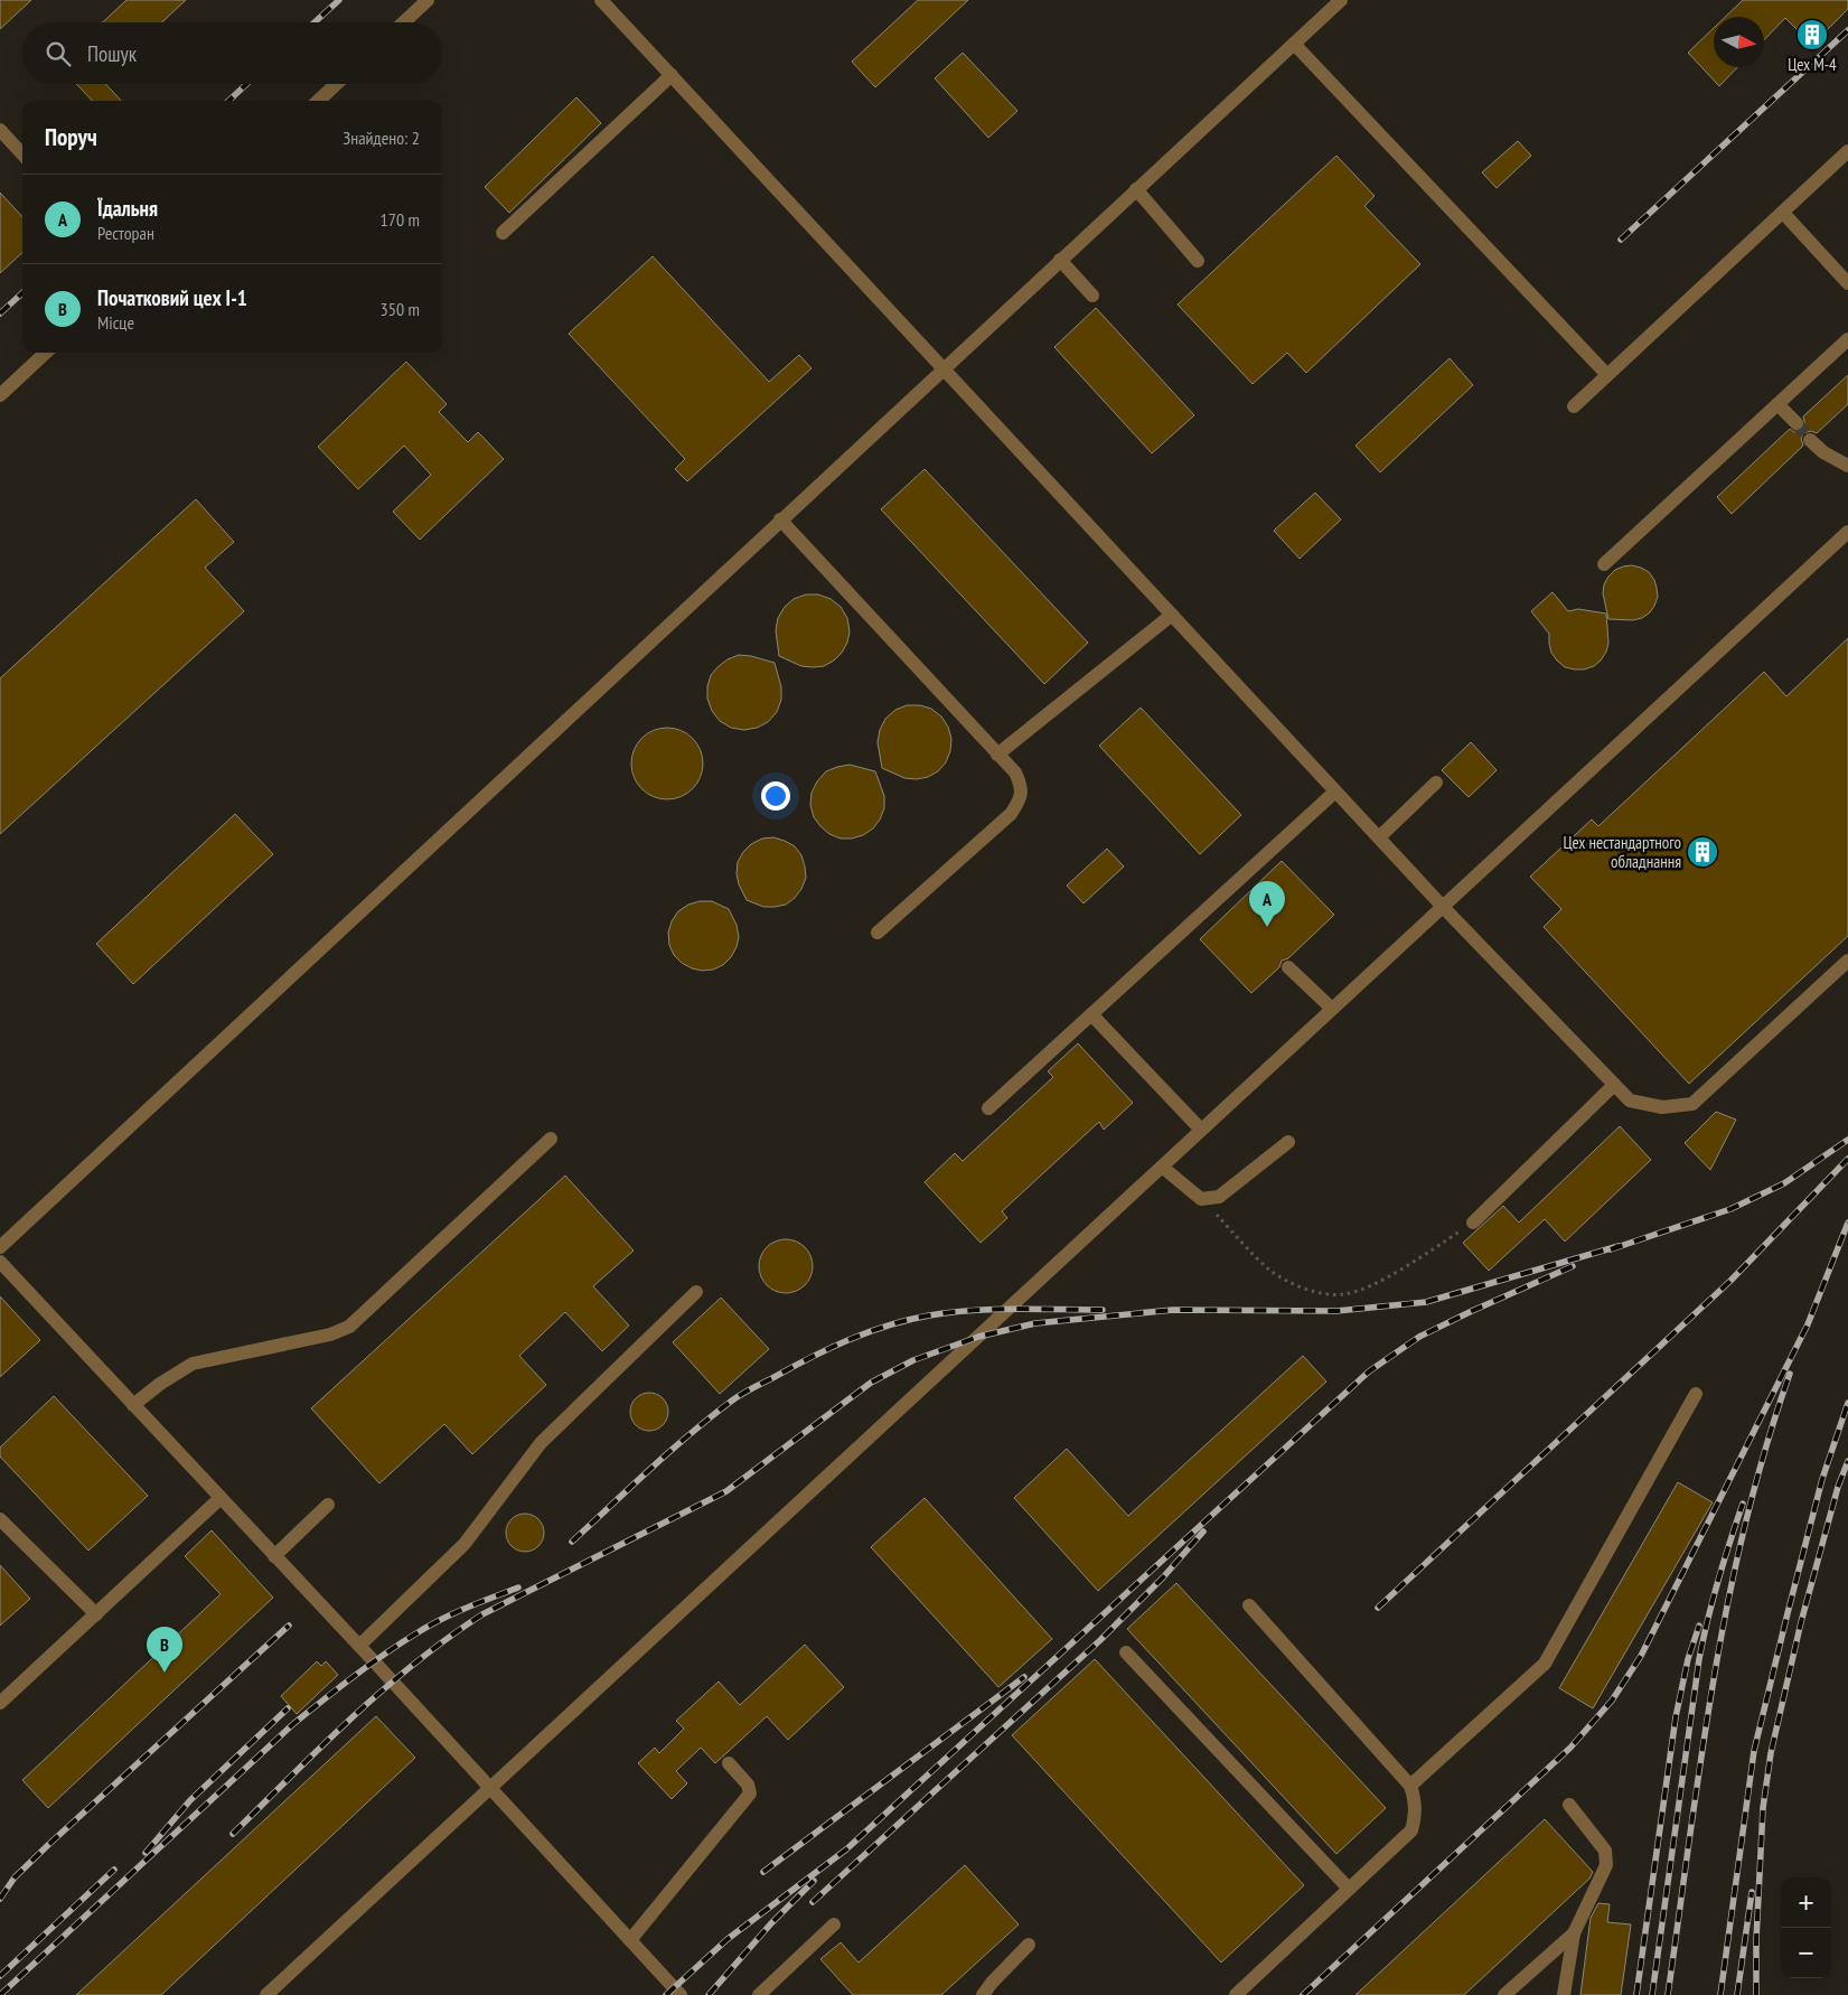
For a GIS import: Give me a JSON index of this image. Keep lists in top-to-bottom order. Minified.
{"places":{"building":["Цех М-4","Цех нестандартного обладнання"]},"north":"right","page":{"search":"Пошук","heading":["Поруч","Знайдено: 2"],"list":[{"mark":"A","name":"Їдальня","note":"Ресторан","value":"170 m"},{"mark":"B","name":"Початковий цех І-1","note":"Місце","value":"350 m"}],"pins":["A","B"],"map_buttons":["+","−"]}}
